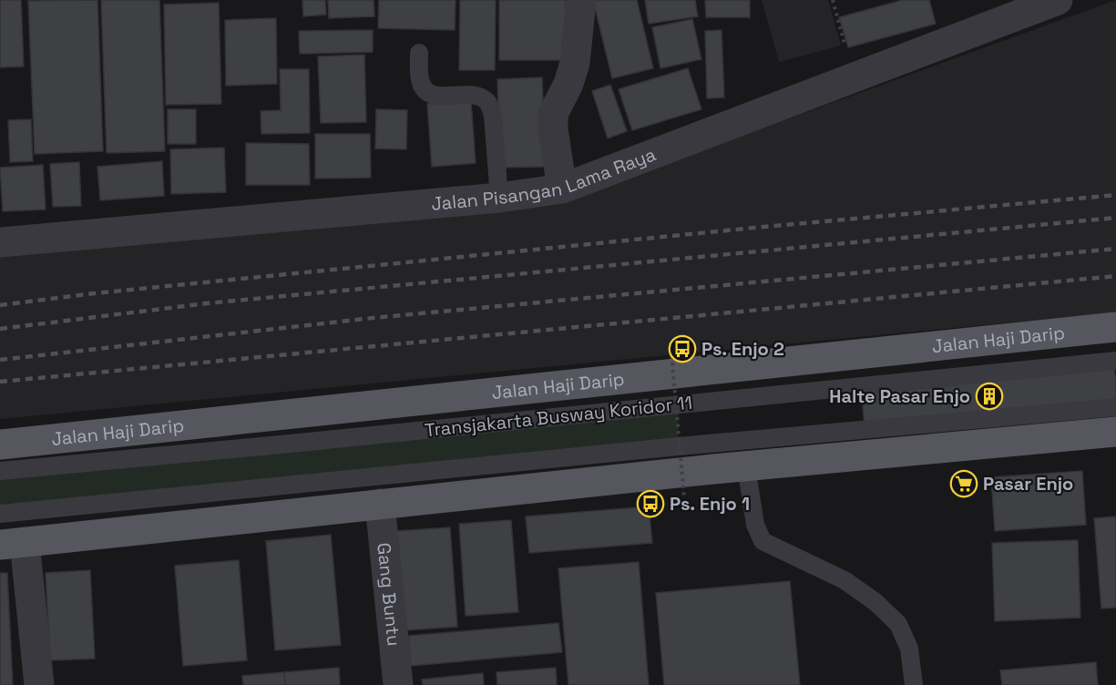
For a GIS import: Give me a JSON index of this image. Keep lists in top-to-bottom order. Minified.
{"streets":{"main road":["Jalan Haji Darip"],"street":["Jalan Pisangan Lama Raya","Gang Buntu"],"lane":["Transjakarta Busway Koridor 11"]},"places":{"bus stop":["Ps. Enjo 2","Ps. Enjo 1"],"building":["Halte Pasar Enjo"],"supermarket":["Pasar Enjo"]}}
